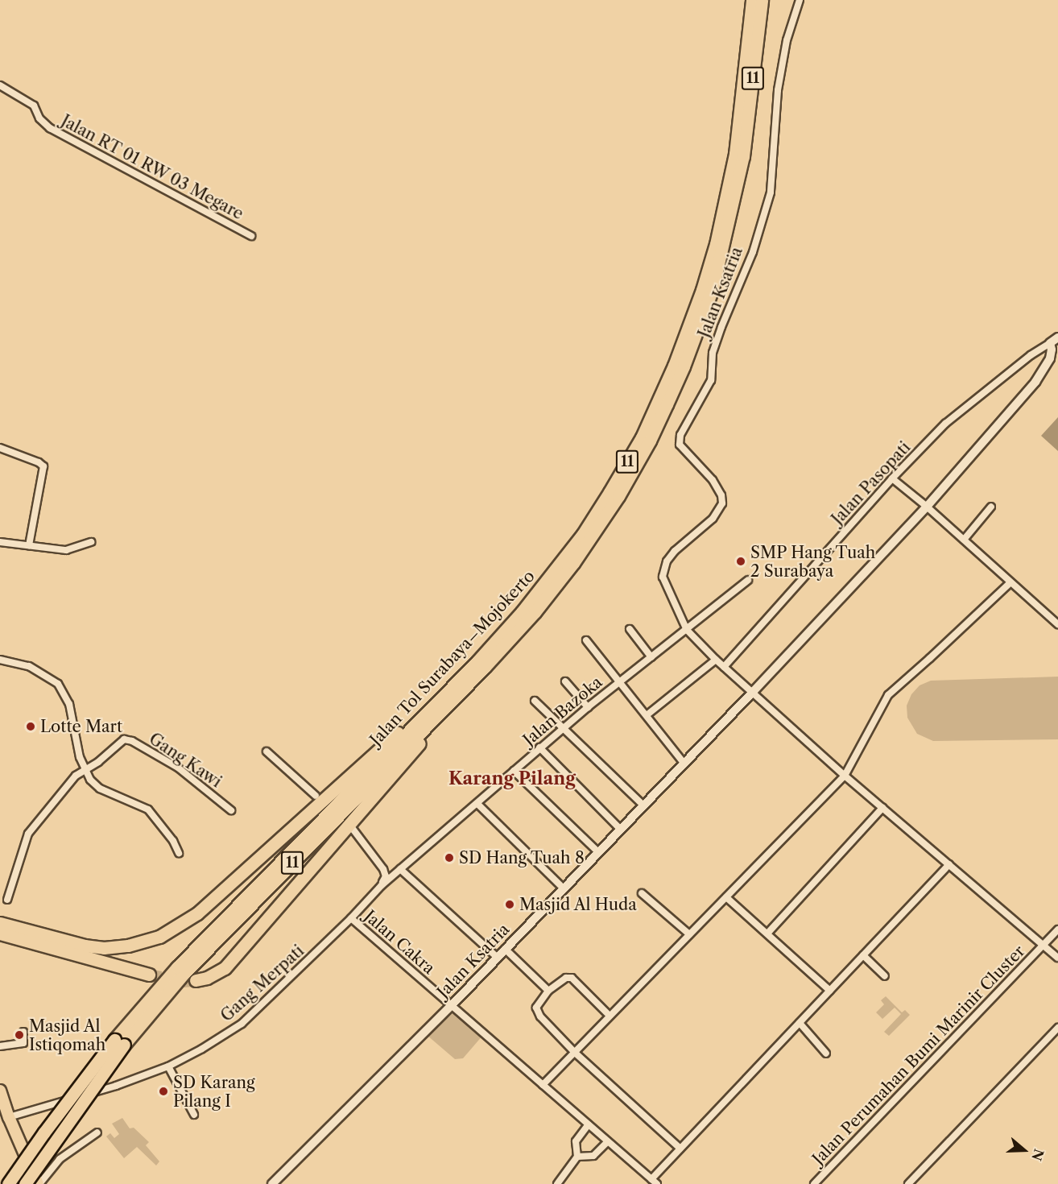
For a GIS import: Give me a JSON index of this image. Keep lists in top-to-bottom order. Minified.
{"streets":{"highway":["11","Jalan Tol Surabaya–Mojokerto"],"street":["Jalan RT 01 RW 03 Megare","Jalan Ksatria","Jalan Pasopati","Jalan Bazoka","Gang Kawi","Jalan Cakra","Gang Merpati","Jalan Perumahan Bumi Marinir Cluster"]},"crossings":[["Jalan Ksatria","Jalan Pasopati"],["Jalan Ksatria","Jalan Bazoka"],["Jalan Ksatria","Jalan Cakra"],["Jalan Ksatria","Jalan Perumahan Bumi Marinir Cluster"],["Jalan Bazoka","Gang Merpati"],["Jalan Cakra","Gang Merpati"]],"districts":["Karang Pilang"],"places":["SMP Hang Tuah 2 Surabaya","Lotte Mart","SD Hang Tuah 8","Masjid Al Huda","Masjid Al Istiqomah","SD Karang Pilang I"],"north":"right"}
